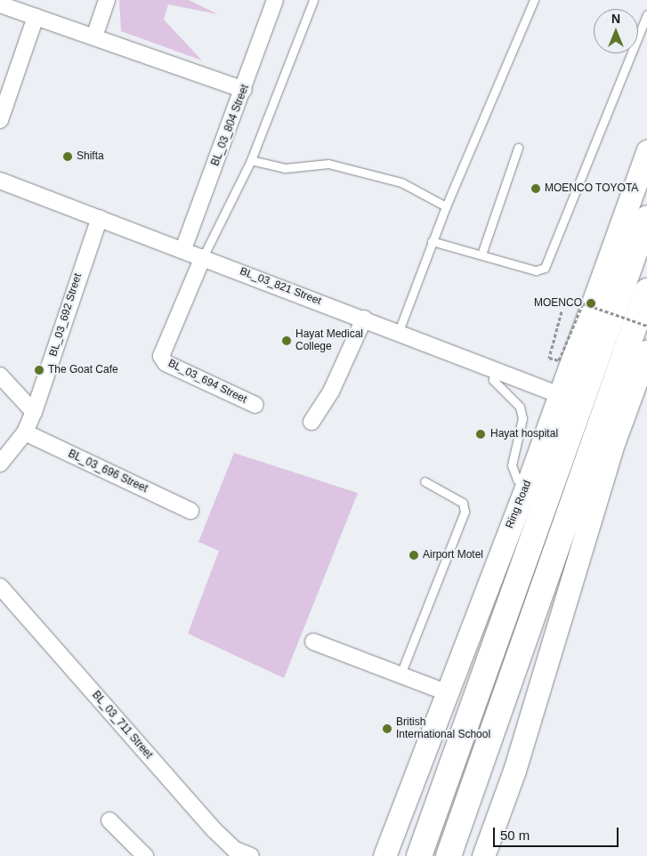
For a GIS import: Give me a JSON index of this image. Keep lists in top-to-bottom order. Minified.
{"streets":{"street":["BL_03_804 Street","BL_03_821 Street","BL_03_692 Street","BL_03_694 Street","BL_03_696 Street","Ring Road","BL_03_711 Street"]},"crossings":[["BL_03_804 Street","BL_03_821 Street"],["BL_03_821 Street","BL_03_692 Street"],["BL_03_821 Street","BL_03_694 Street"],["BL_03_821 Street","Ring Road"],["BL_03_692 Street","BL_03_696 Street"]],"places":["Shifta","MOENCO TOYOTA","MOENCO","Hayat Medical College","The Goat Cafe","Hayat hospital","Airport Motel","British International School"],"scale_bar":"50 m","north":"top"}
